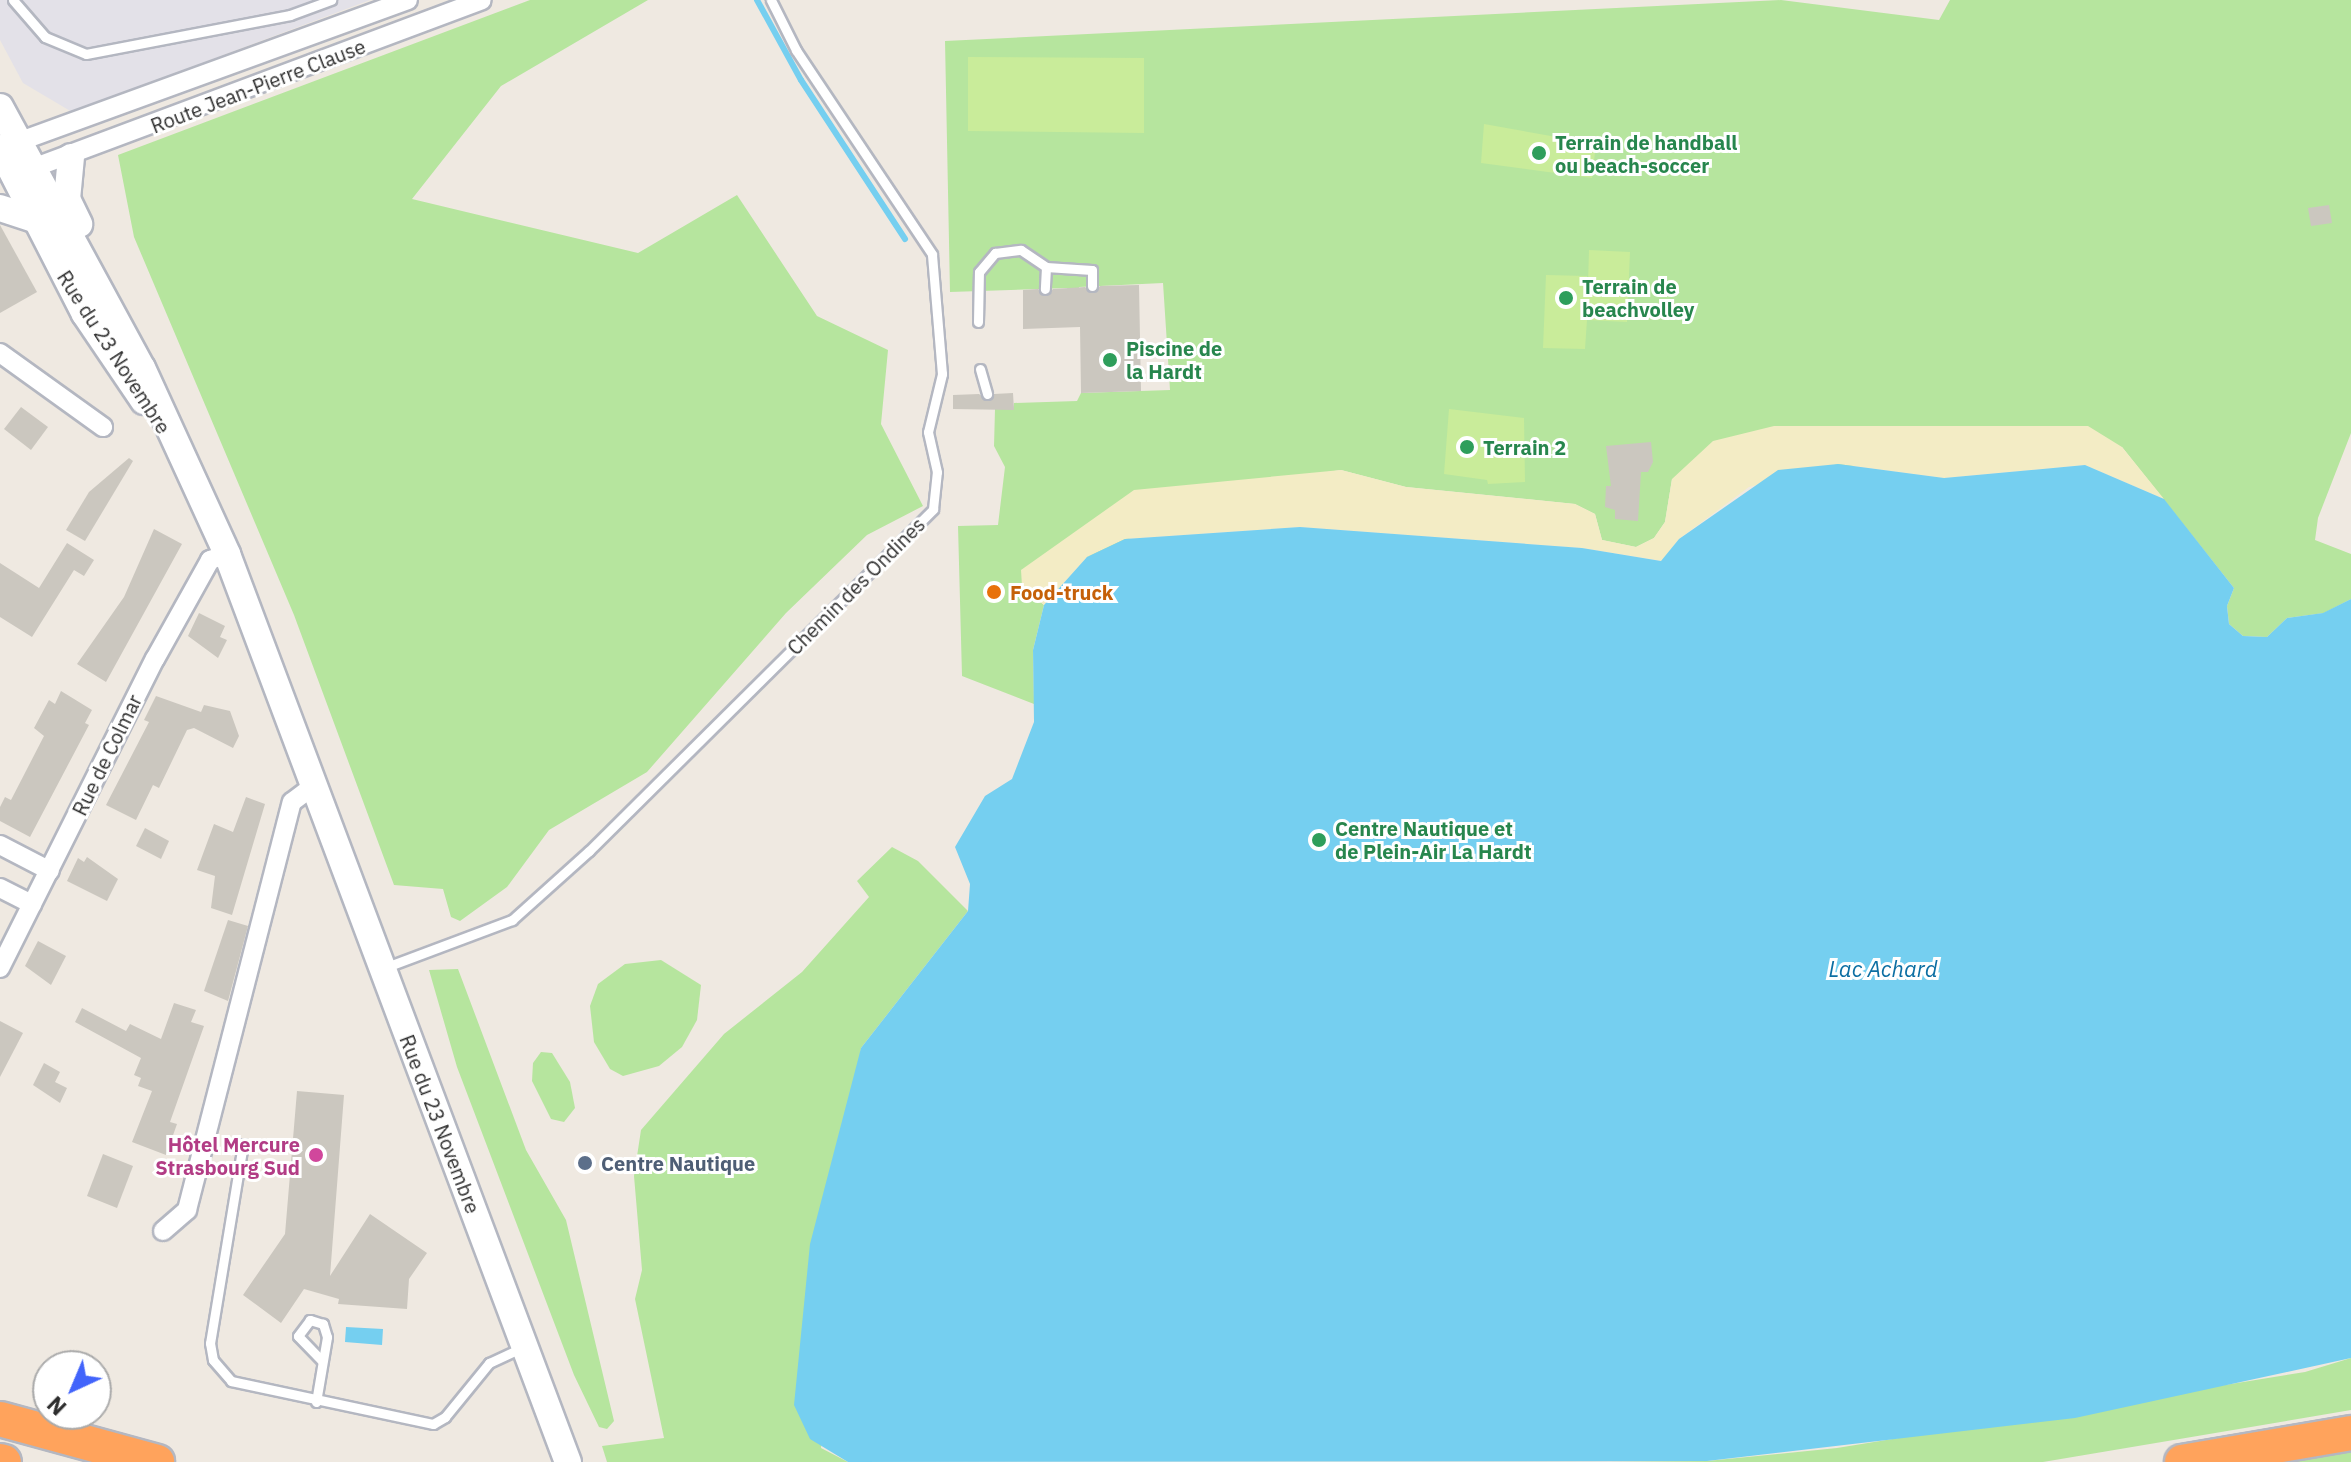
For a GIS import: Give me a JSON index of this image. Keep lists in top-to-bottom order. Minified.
{"streets":{"main road":["Rue du 23 Novembre"],"street":["Route Jean-Pierre Clause","Rue de Colmar"],"lane":["Chemin des Ondines"]},"crossings":[["Route Jean-Pierre Clause","Rue du 23 Novembre"],["Rue du 23 Novembre","Chemin des Ondines"],["Rue du 23 Novembre","Rue de Colmar"]],"water":["Lac Achard"],"places":["Terrain de handball ou beach-soccer","Terrain de beachvolley","Piscine de la Hardt","Terrain 2","Food-truck","Centre Nautique et de Plein-Air La Hardt","Hôtel Mercure Strasbourg Sud","Centre Nautique"],"north":"bottom left"}
